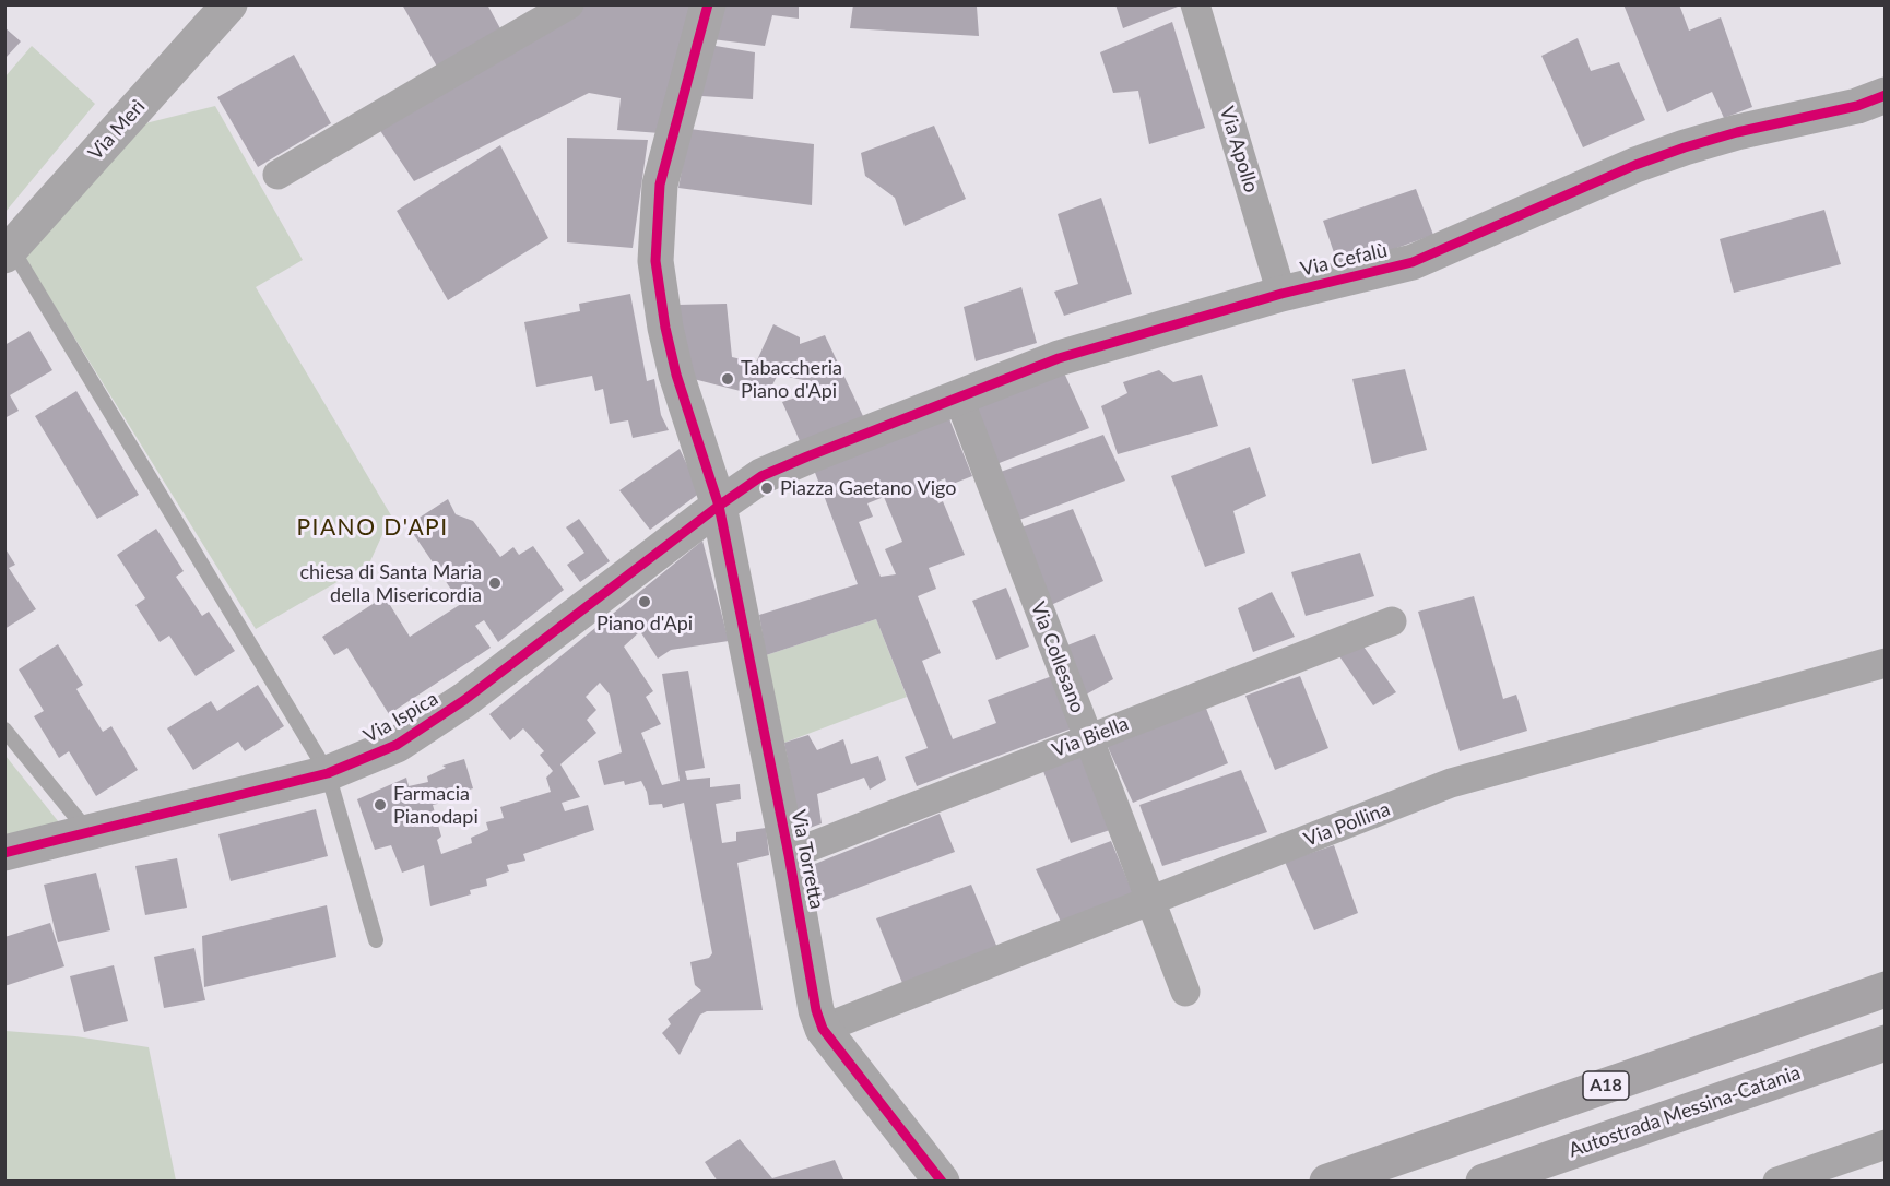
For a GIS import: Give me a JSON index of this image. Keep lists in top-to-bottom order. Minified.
{"streets":{"highway":["A18","Autostrada Messina-Catania"],"street":["Via Merì","Via Apollo","Via Cefalù","Via Collesano","Via Ispica","Via Biella","Via Pollina","Via Torretta"]},"crossings":[["Via Apollo","Via Cefalù"],["Via Cefalù","Via Collesano"],["Via Cefalù","Via Ispica"],["Via Collesano","Via Biella"],["Via Collesano","Via Pollina"],["Via Ispica","Via Torretta"],["Via Biella","Via Torretta"],["Via Pollina","Via Torretta"]],"districts":["PIANO D'API"],"places":["Tabaccheria Piano d'Api","Piazza Gaetano Vigo","chiesa di Santa Maria della Misericordia","Piano d'Api","Farmacia Pianodapi"]}
